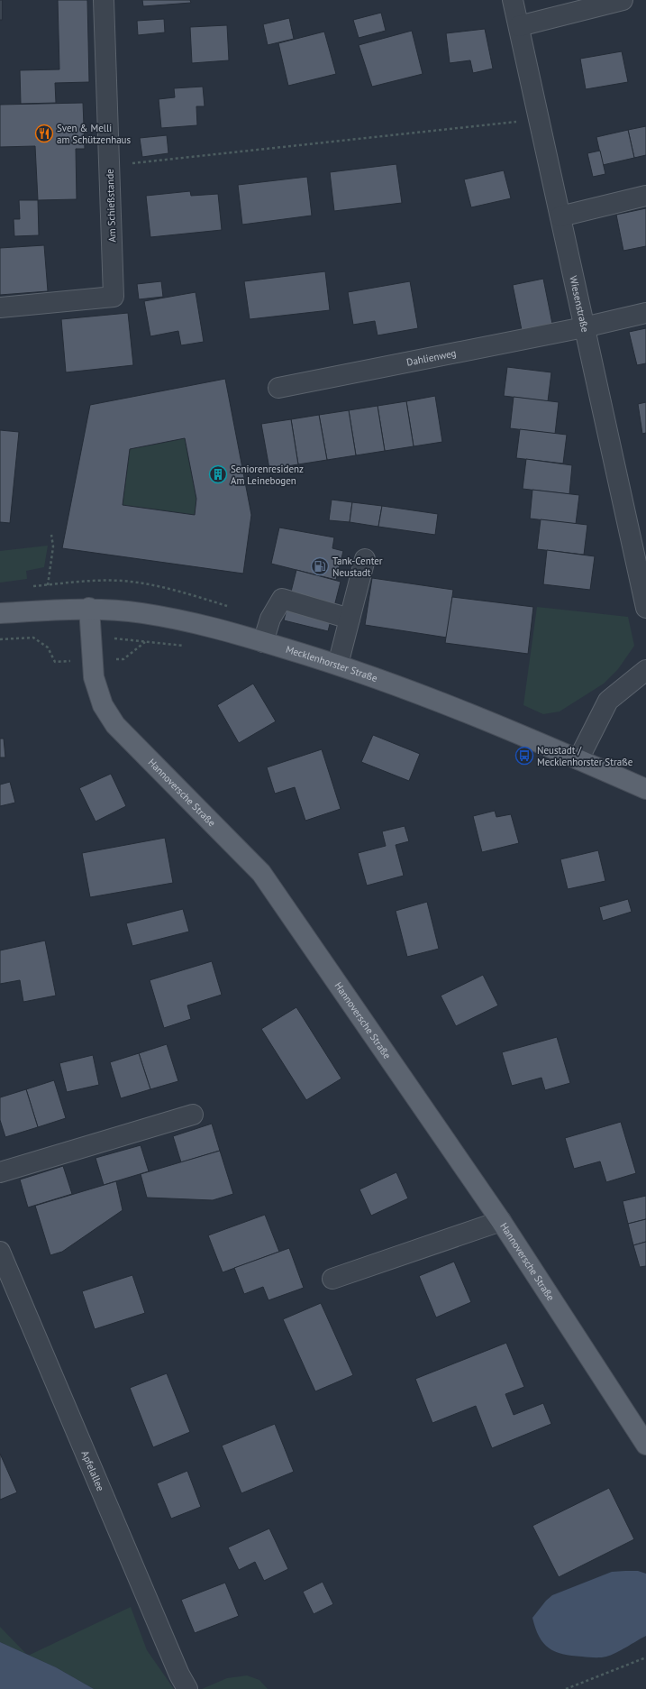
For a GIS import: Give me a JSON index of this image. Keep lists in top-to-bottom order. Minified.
{"streets":{"main road":["Mecklenhorster Straße","Hannoversche Straße"],"street":["Am Schießstande","Wiesenstraße","Dahlienweg","Apfelallee"]},"crossings":[["Wiesenstraße","Dahlienweg"],["Mecklenhorster Straße","Hannoversche Straße"]],"places":{"restaurant":["Sven & Melli am Schützenhaus"],"building":["Seniorenresidenz Am Leinebogen"],"fuel station":["Tank-Center Neustadt"],"bus stop":["Neustadt / Mecklenhorster Straße"]}}
